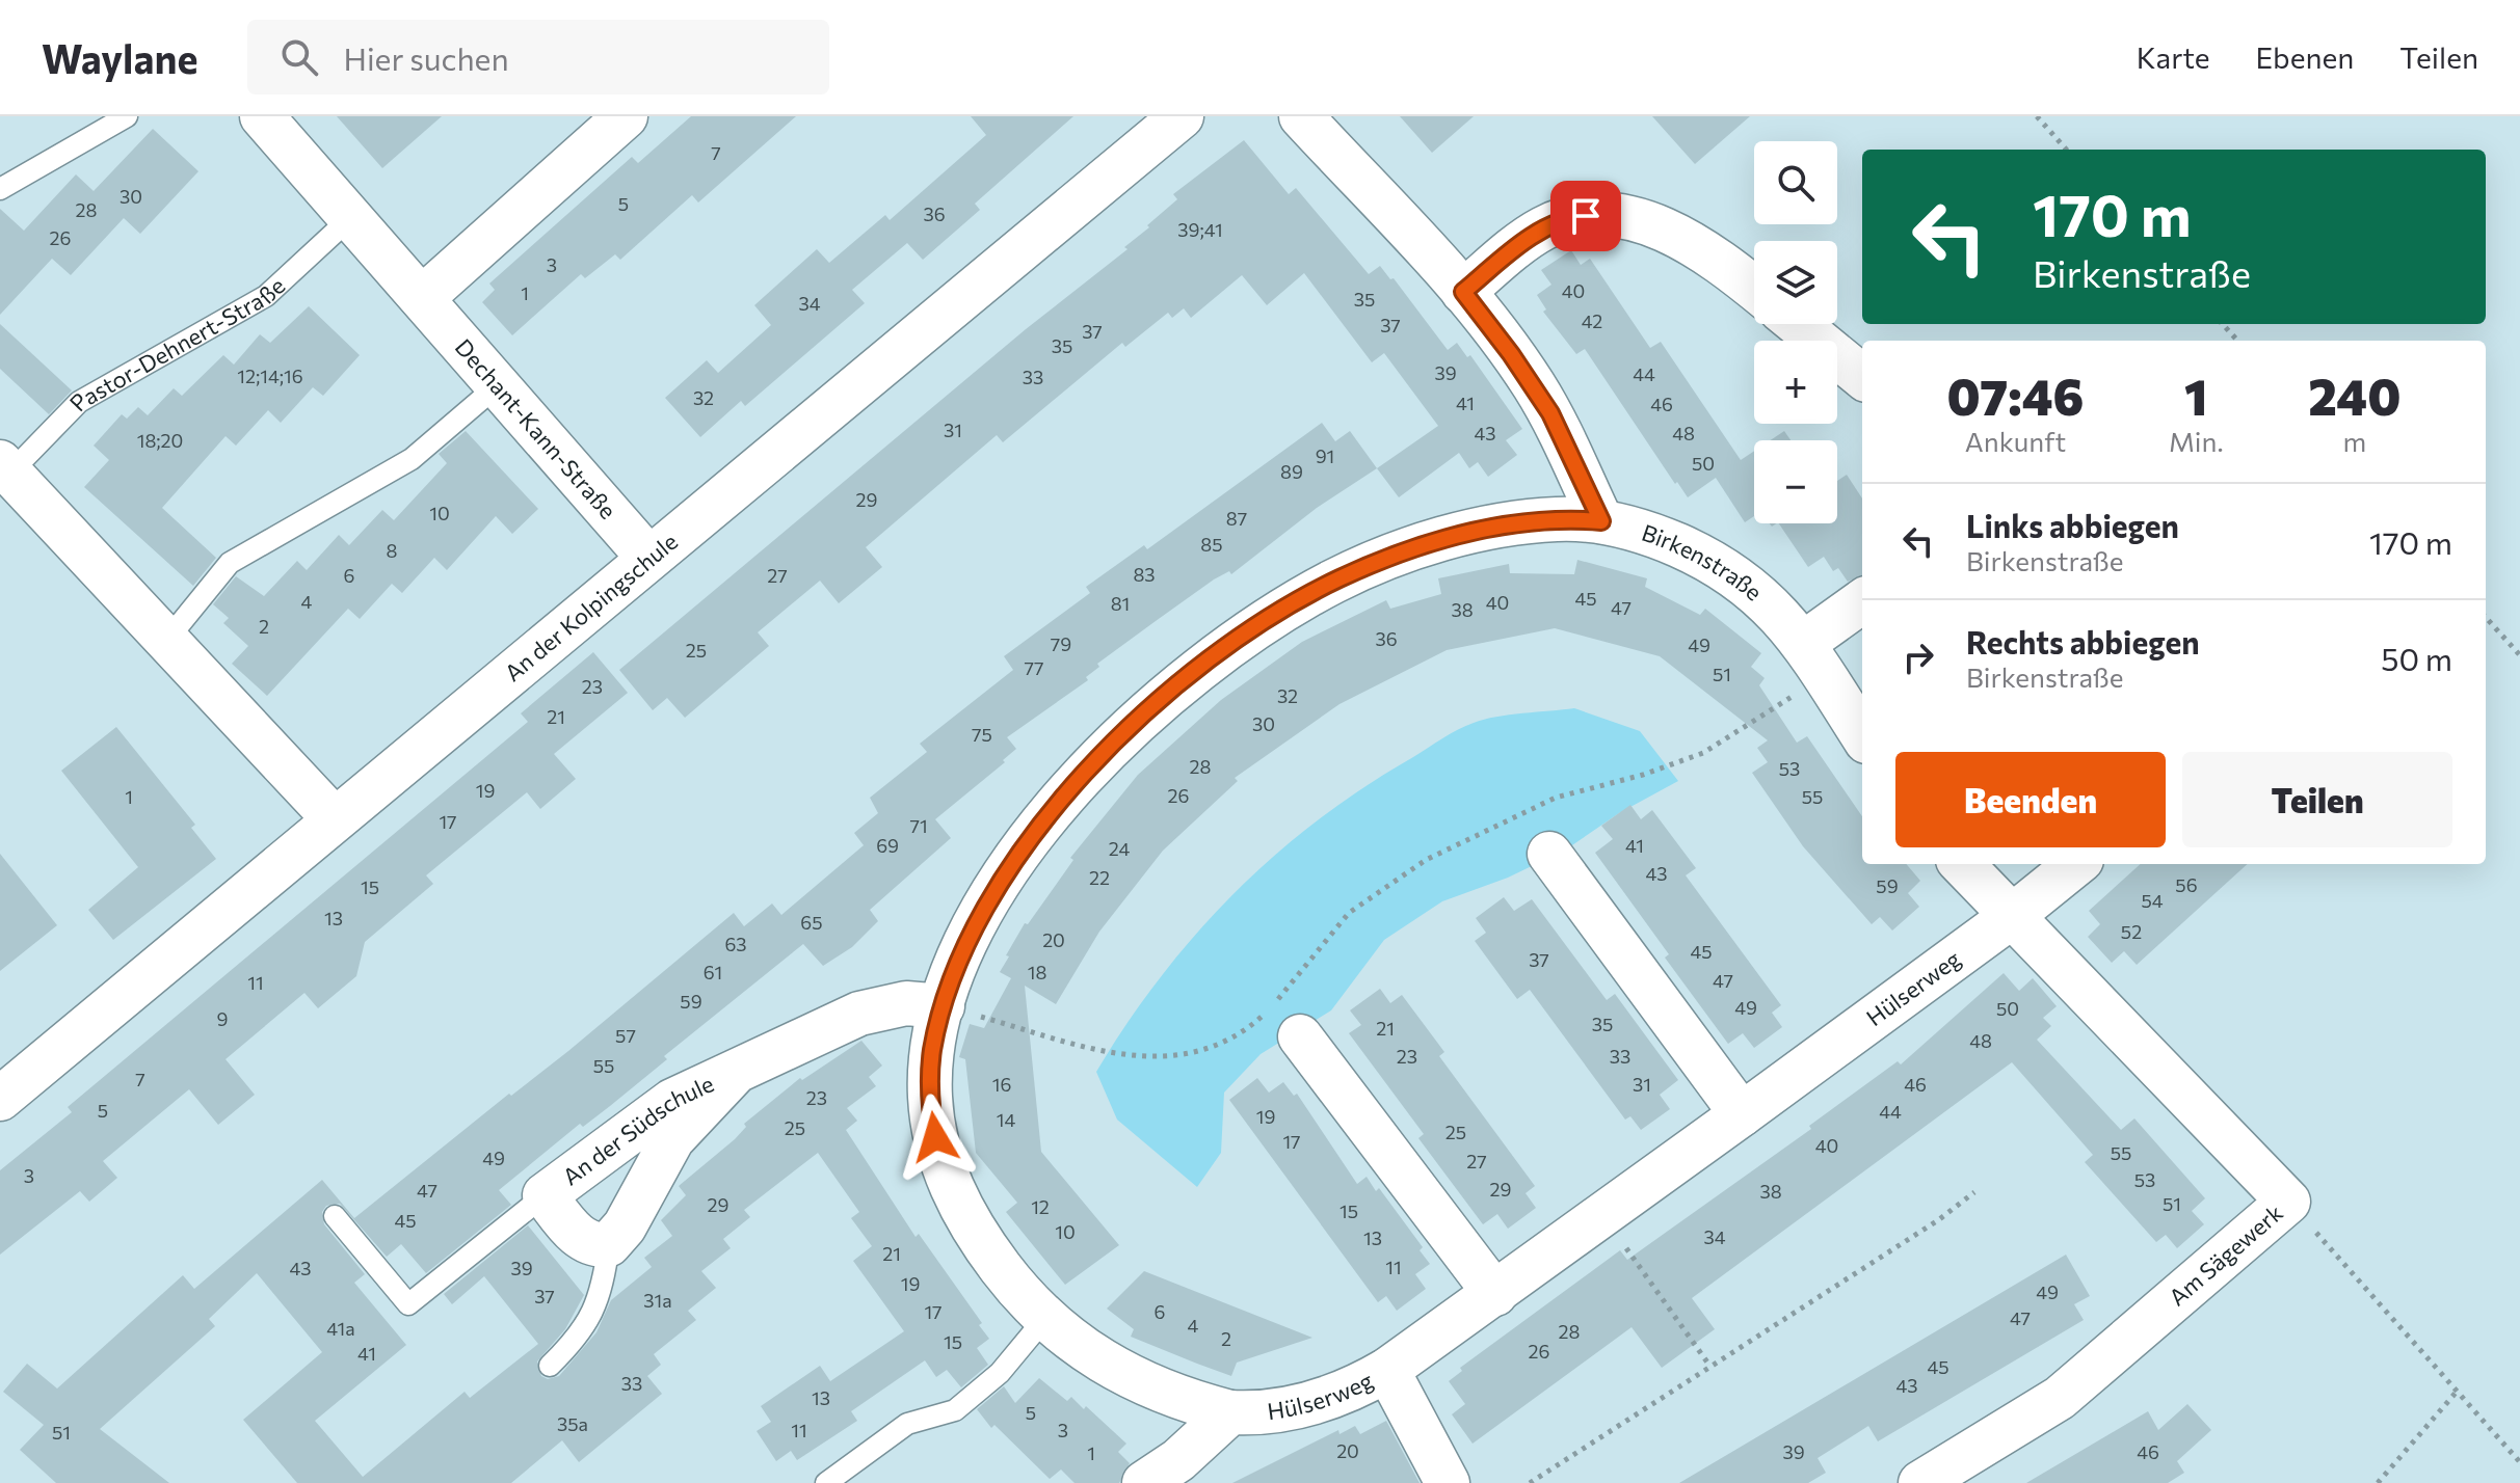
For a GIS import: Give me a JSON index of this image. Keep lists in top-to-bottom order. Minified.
{"streets":{"street":["Pastor-Dehnert-Straße","Dechant-Kann-Straße","Birkenstraße","An der Kolpingschule","Hülserweg","An der Südschule","Am Sägewerk"]},"crossings":[["Pastor-Dehnert-Straße","Dechant-Kann-Straße"],["Pastor-Dehnert-Straße","An der Kolpingschule"],["Dechant-Kann-Straße","An der Kolpingschule"],["Hülserweg","Am Sägewerk"]],"house_numbers":["7","30","5","28","36","39;41","26","3","40","1","35","34","42","37","37","35","39","44","12;14;16","33","32","41","46","31","43","48","18;20","91","50","89","29","10","87","85","8","83","6","27","45","4","40","81","47","38","2","36","79","49","25","77","51","23","32","21","30","75","28","53","19","26","1","55","17","71","69","41","24","43","22","56","59","15","54","13","65","52","20","63","45","37","61","18","47","11","59","49","50","9","35","21","57","48","23","33","55","7","16","31","46","23","5","44","19","14","25","25","17","40","55","49","27","3","53","29","47","38","51","29","12","15","45","10","34","13","21","11","43","39","19","49","37","31a","17","6","47","4","41a","28","2","15","26","41","45","33","43","13","5","35a","11","3","51","20","39","46","1"],"page":{"header":"Waylane","search":"Hier suchen","nav":["Karte","Ebenen","Teilen"],"map_buttons":["+","−"],"turn":["170 m","Birkenstraße"],"eta":["07:46","Ankunft","1","Min.","240","m"],"list":[{"name":"Links abbiegen","note":"Birkenstraße","value":"170 m"},{"name":"Rechts abbiegen","note":"Birkenstraße","value":"50 m"}],"buttons":["Beenden","Teilen"]}}
